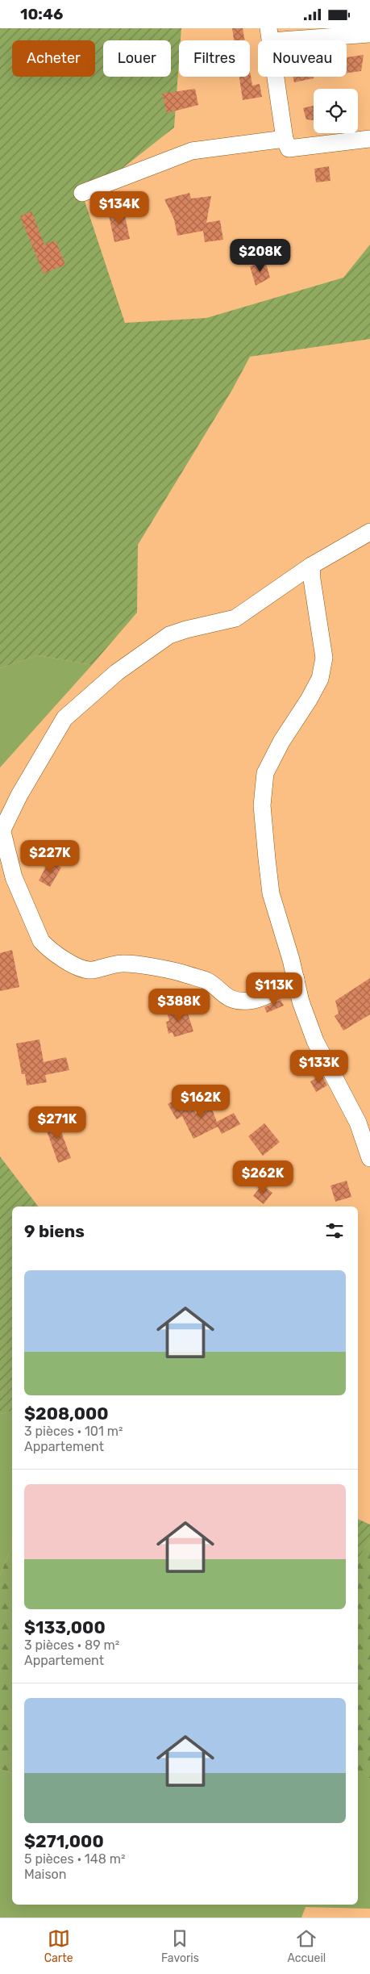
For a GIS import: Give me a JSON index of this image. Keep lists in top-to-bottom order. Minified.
{"page":{"status":"10:46","chip":["Acheter","Louer","Filtres","Nouveau"],"price":["$134K","$208K","$227K","$113K","$388K","$133K","$162K","$271K","$262K"],"heading":"9 biens","list":[{"name":"$208,000","note":"3 pièces · 101 m² · Appartement"},{"name":"$133,000","note":"3 pièces · 89 m² · Appartement"},{"name":"$271,000","note":"5 pièces · 148 m² · Maison"}],"tabs":["Carte","Favoris","Accueil"]}}
